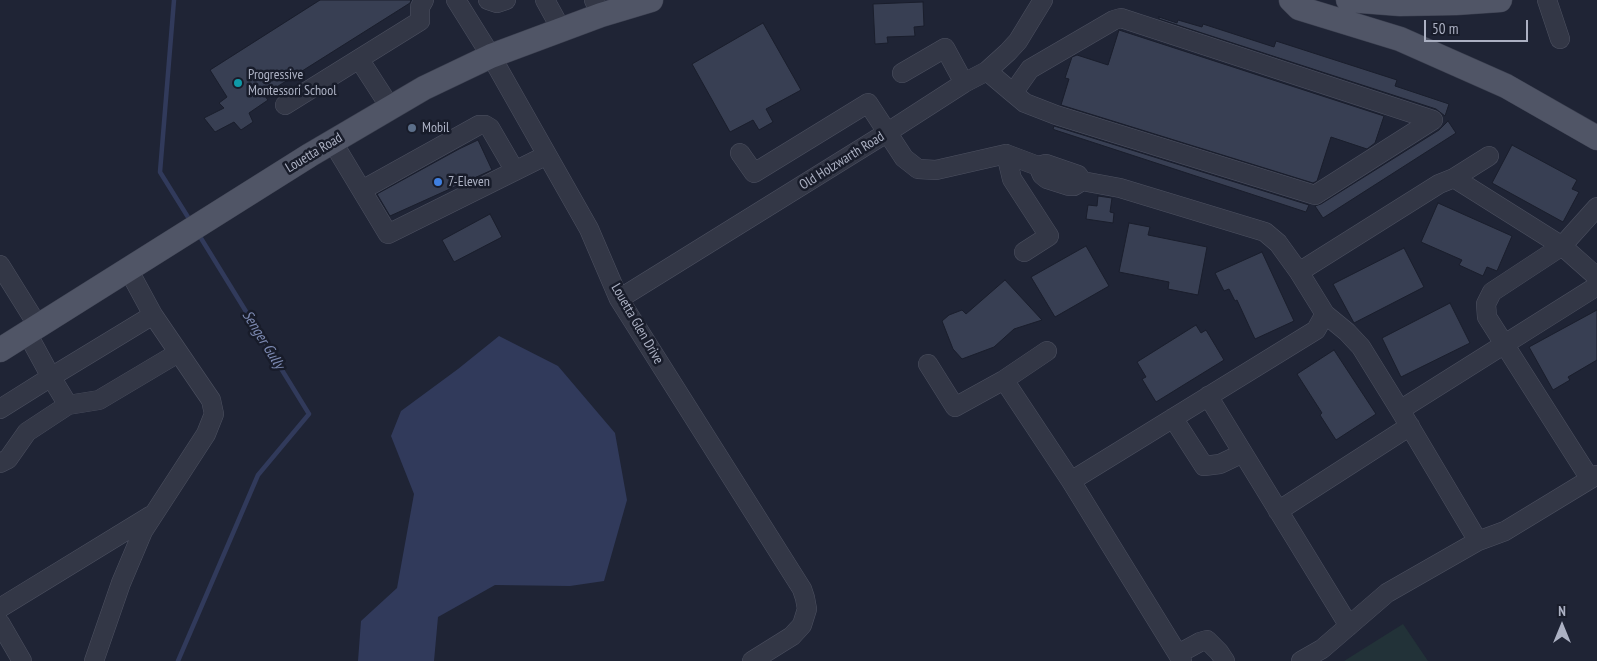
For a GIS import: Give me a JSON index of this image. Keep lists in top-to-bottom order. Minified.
{"streets":{"main road":["Louetta Road"],"street":["Old Holzwarth Road","Louetta Glen Drive"]},"crossings":[["Louetta Road","Louetta Glen Drive"],["Old Holzwarth Road","Louetta Glen Drive"]],"water":["Senger Gully"],"places":["Progressive Montessori School","Mobil","7-Eleven"],"scale_bar":"50 m","north":"top"}
